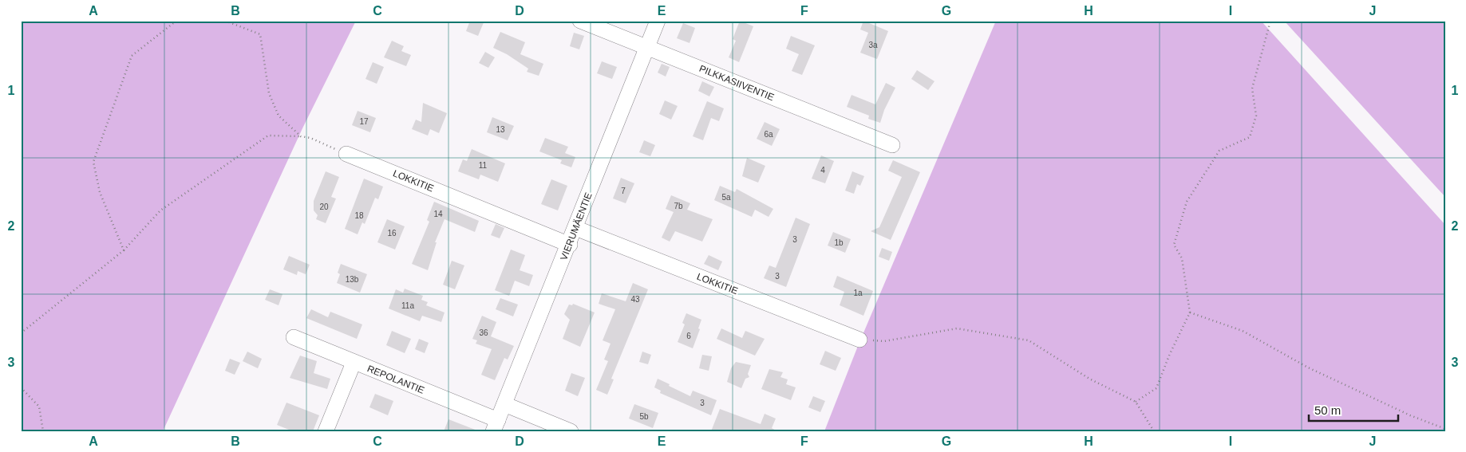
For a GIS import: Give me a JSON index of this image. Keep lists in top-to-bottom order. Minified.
{"streets":{"street":["PILKKASIIVENTIE","LOKKITIE","VIERUMÄENTIE","REPOLANTIE"]},"crossings":[["PILKKASIIVENTIE","VIERUMÄENTIE"],["LOKKITIE","VIERUMÄENTIE"],["VIERUMÄENTIE","REPOLANTIE"]],"house_numbers":["3a","17","13","6a","11","4","7","5a","7b","20","14","18","16","3","1b","3","13b","1a","43","11a","36","6","3","5b"],"scale_bar":"50 m","grid":{"columns":["A","B","C","D","E","F","G","H","I","J"],"rows":["1","2","3"]}}
